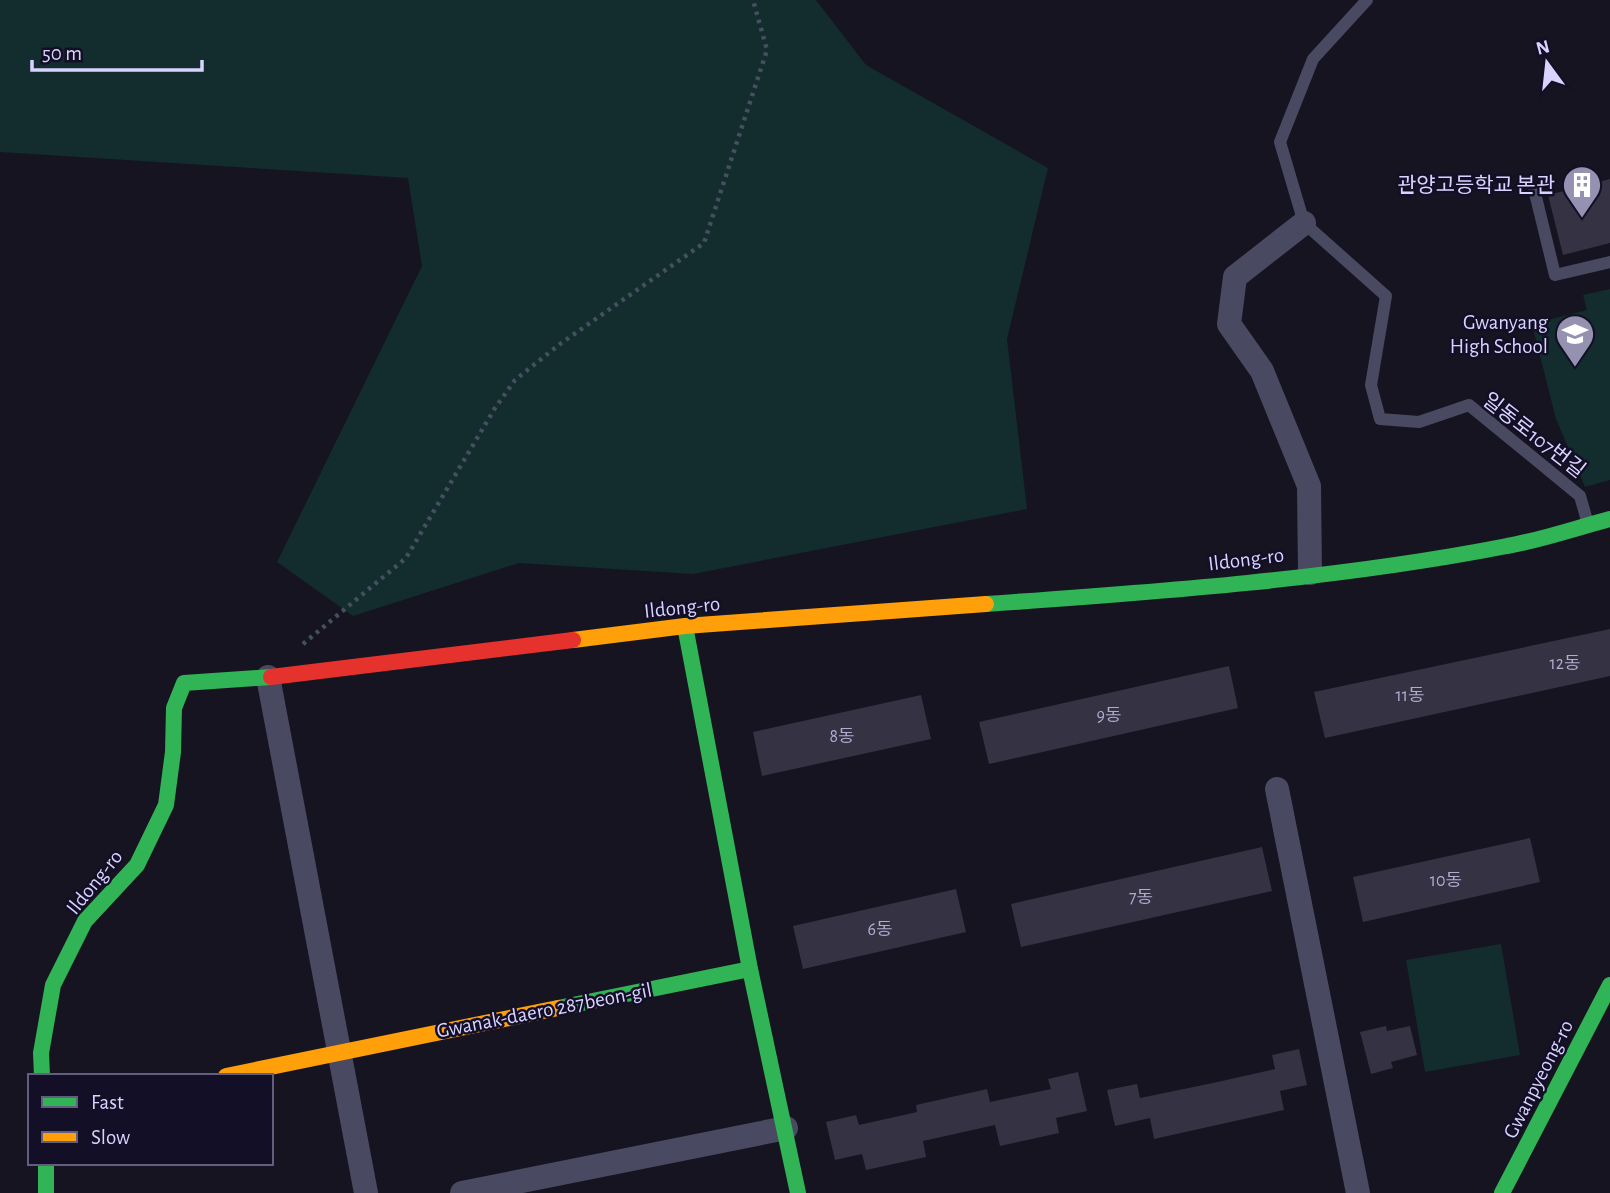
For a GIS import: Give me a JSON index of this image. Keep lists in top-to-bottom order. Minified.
{"streets":{"street":["Ildong-ro","Gwanak-daero 287beon-gil","Gwanpyeong-ro"],"lane":["일동로107번길"]},"crossings":[["일동로107번길","Ildong-ro"]],"places":{"building":["관양고등학교 본관"],"school or university":["Gwanyang High School"]},"house_numbers":["12동","11동","9동","8동","10동","7동","6동"],"legend":["Fast","Slow"],"scale_bar":"50 m","north":"top"}
